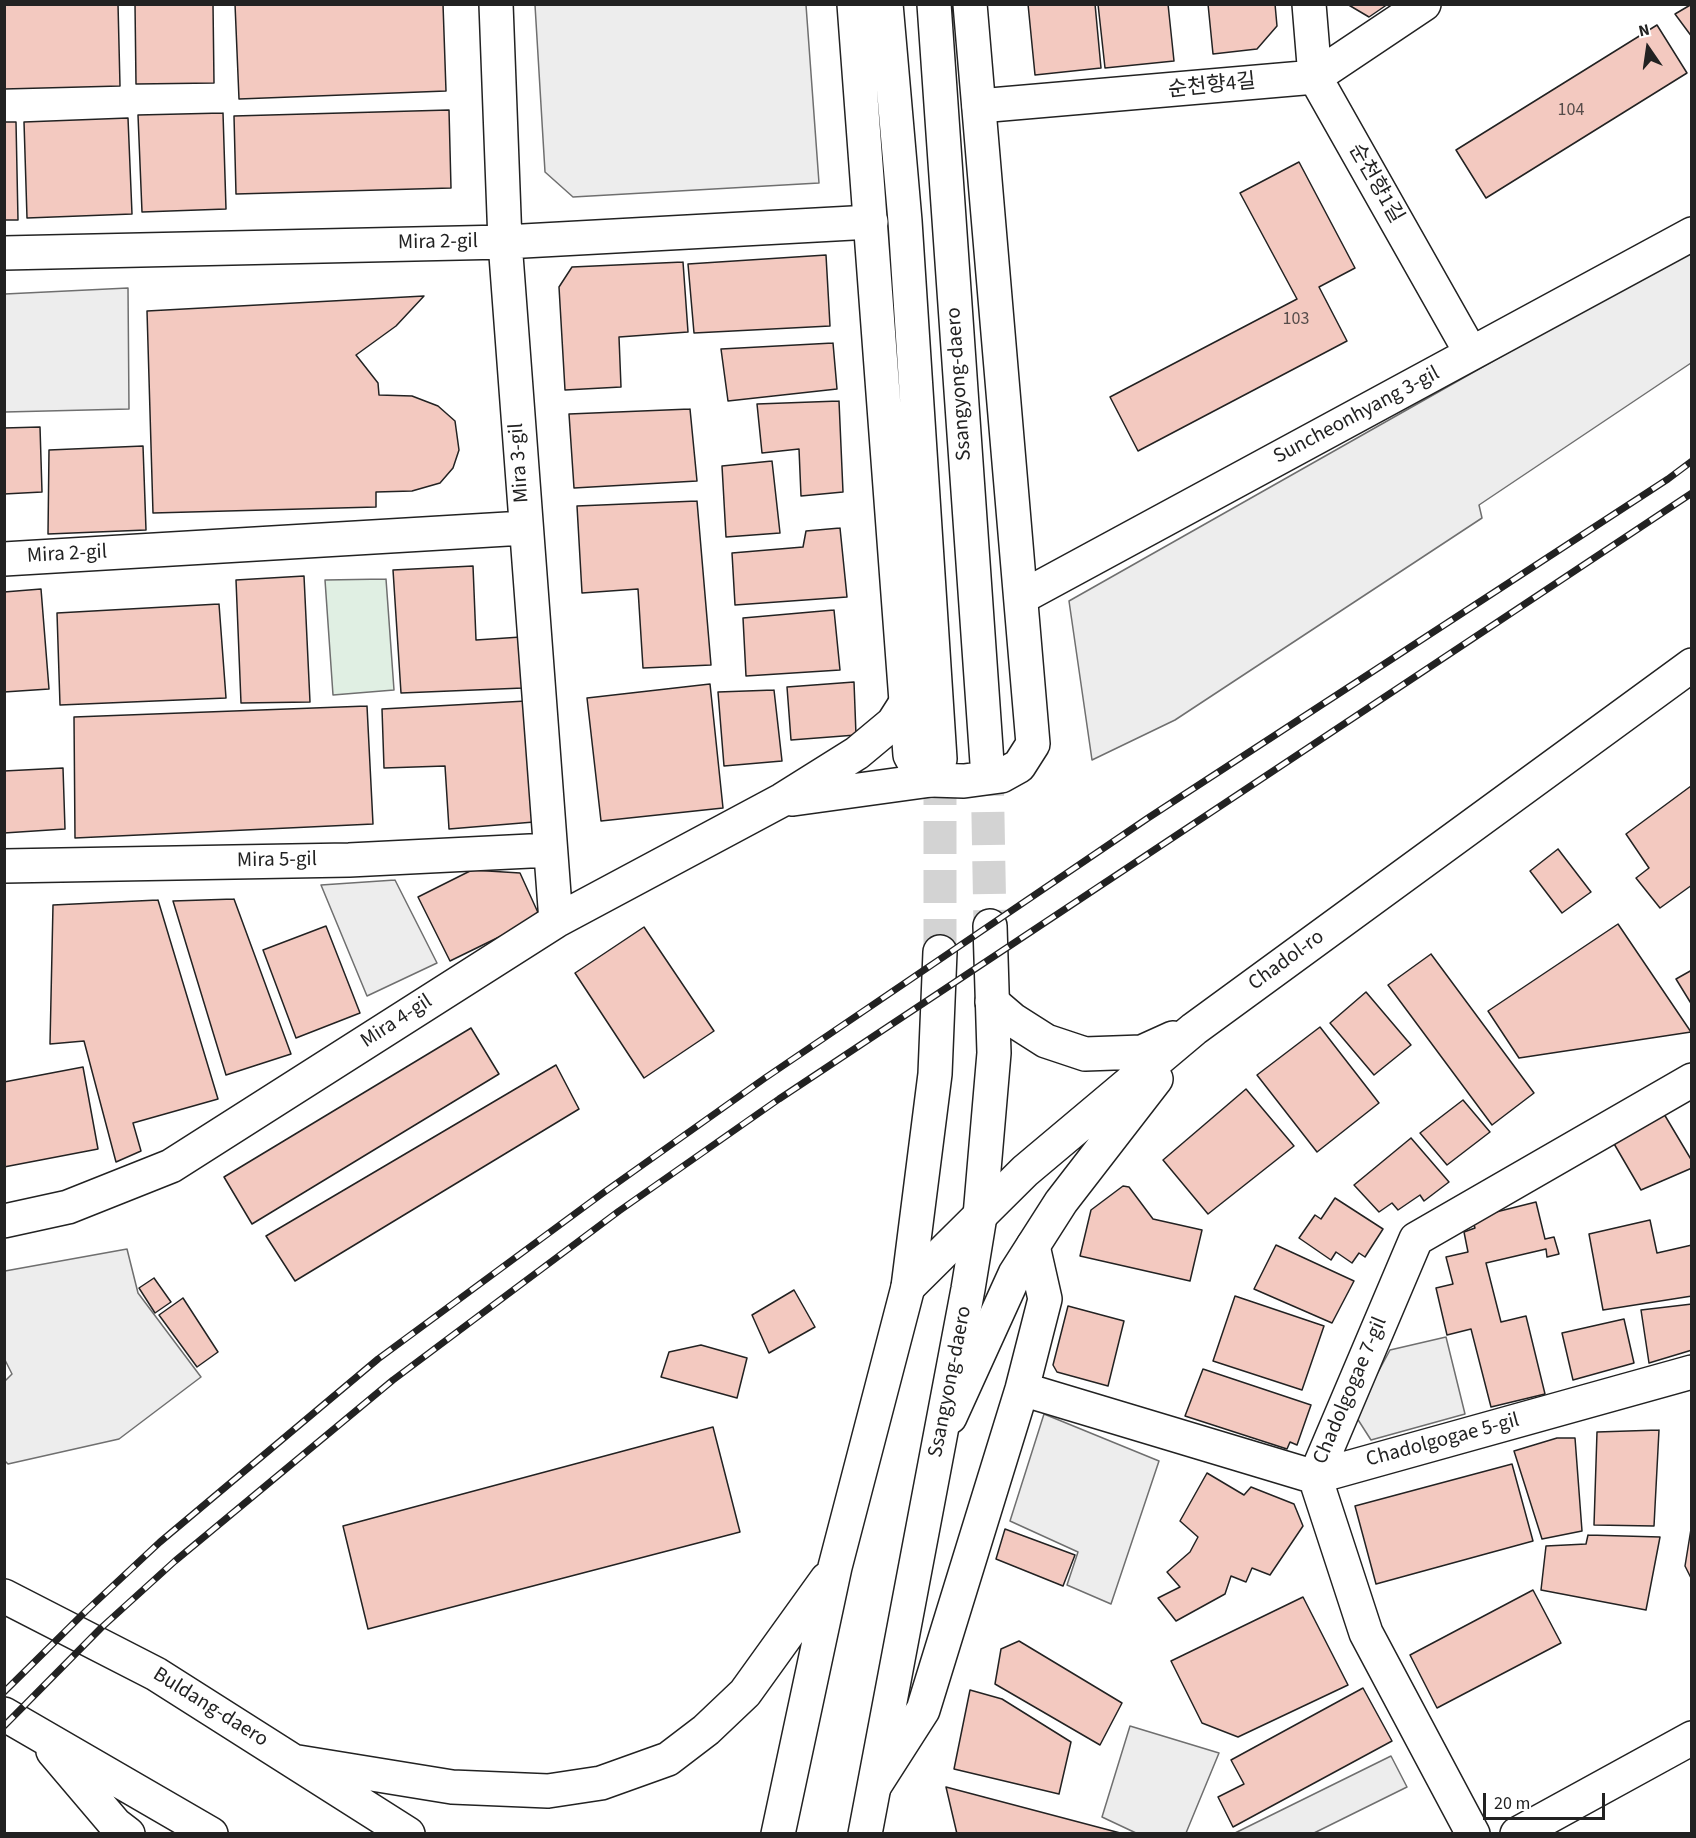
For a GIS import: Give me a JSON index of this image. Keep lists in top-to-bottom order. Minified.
{"streets":{"street":["순천향4길","순천향1길","Mira 2-gil","Ssangyong-daero","Suncheonhyang 3-gil","Mira 3-gil","Mira 5-gil","Chadol-ro","Mira 4-gil","Chadolgogae 7-gil","Chadolgogae 5-gil","Buldang-daero"]},"crossings":[["순천향4길","순천향1길"],["순천향1길","Suncheonhyang 3-gil"],["Mira 2-gil","Mira 3-gil"],["Ssangyong-daero","Chadol-ro"],["Mira 3-gil","Mira 5-gil"],["Mira 3-gil","Mira 4-gil"],["Chadolgogae 7-gil","Chadolgogae 5-gil"]],"house_numbers":["104","103"],"scale_bar":"20 m","north":"top"}
